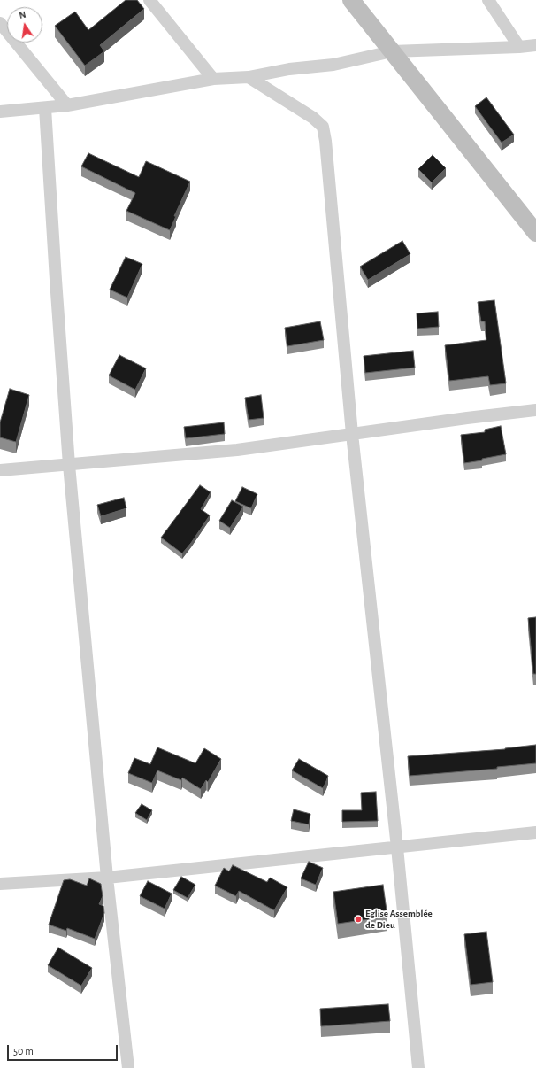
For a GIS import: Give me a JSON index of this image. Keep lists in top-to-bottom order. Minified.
{"places":["Eglise Assemblée de Dieu"],"scale_bar":"50 m","north":"top"}
